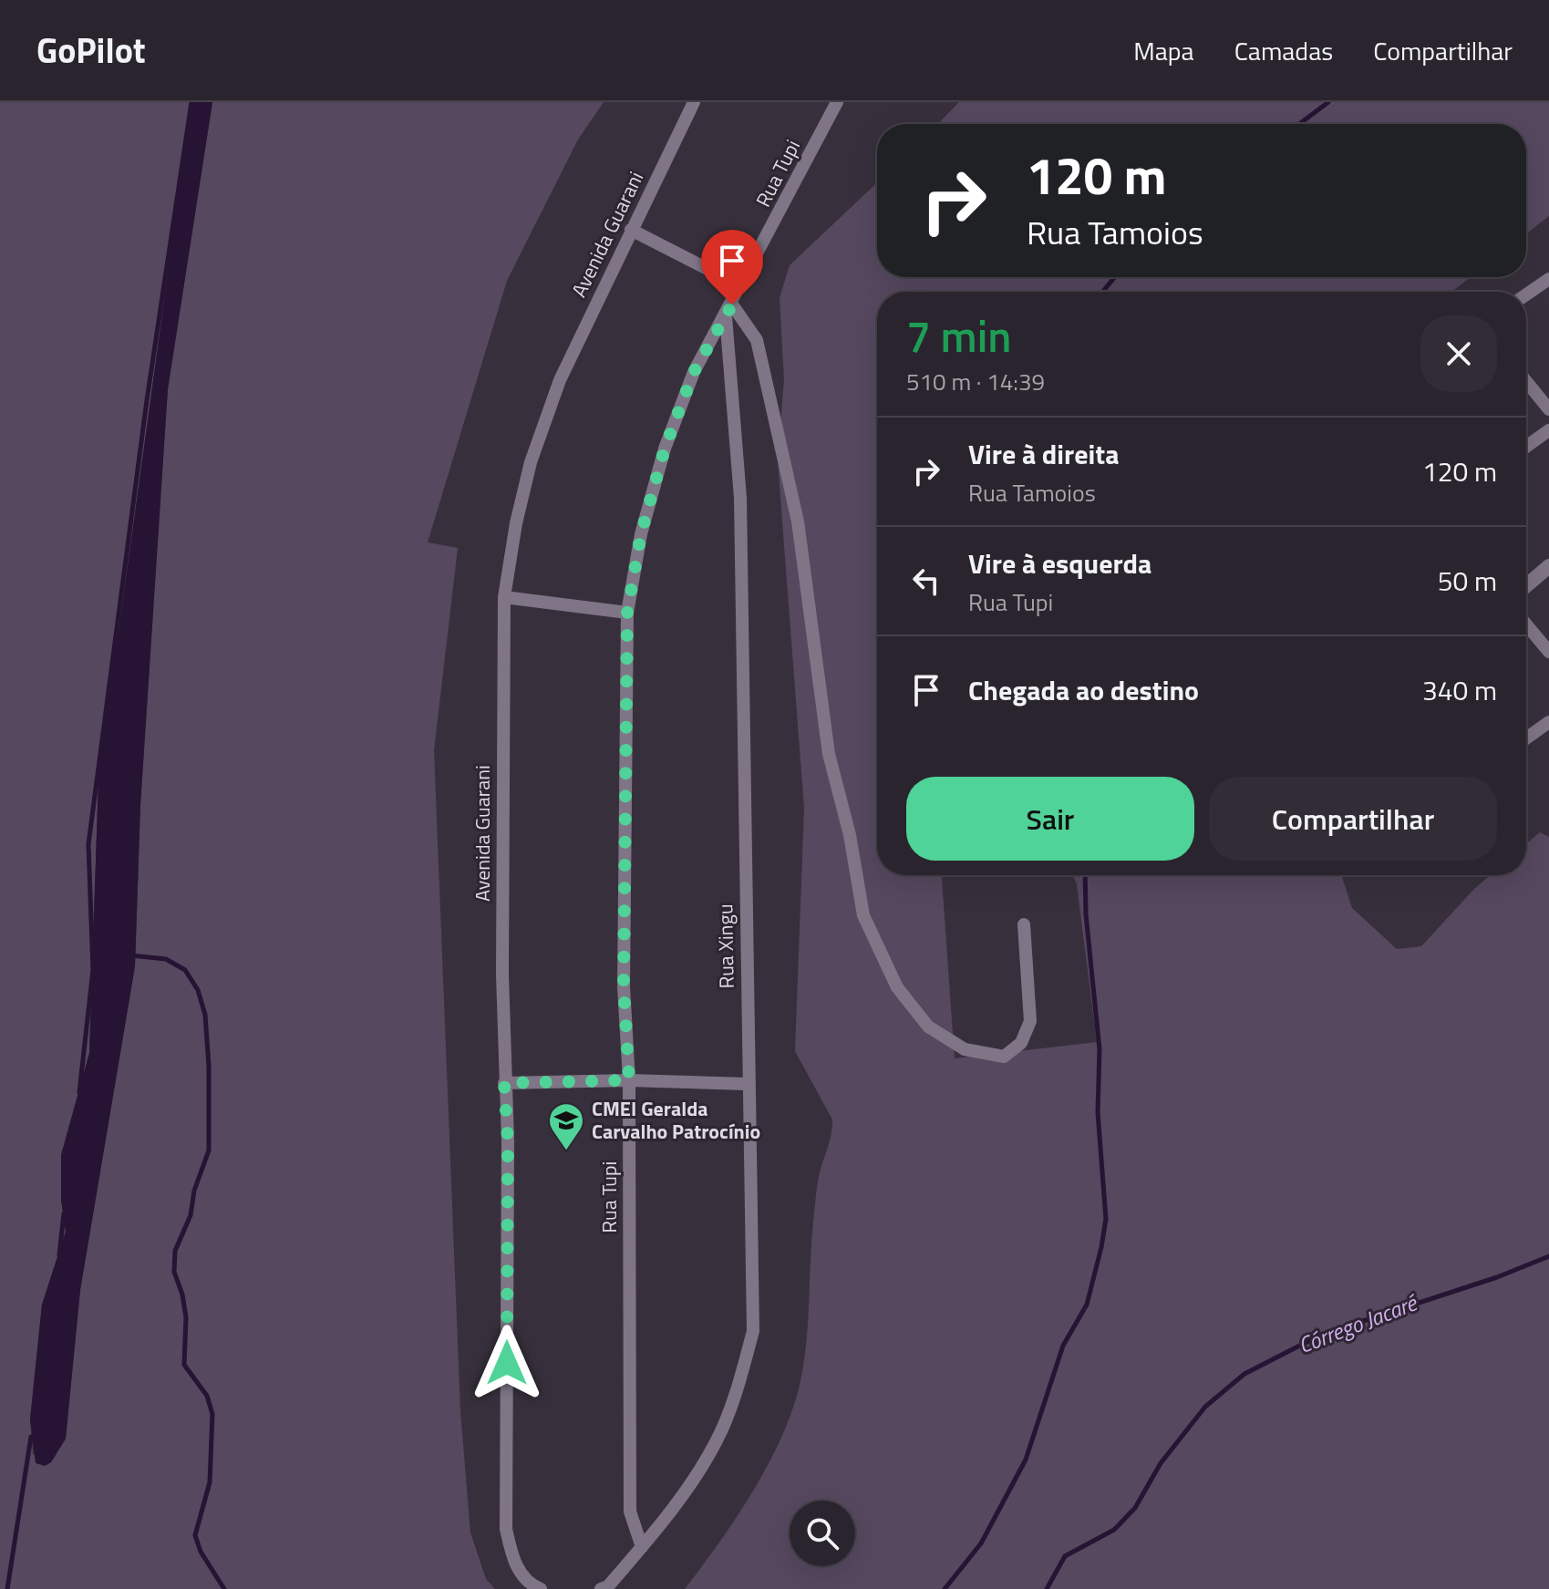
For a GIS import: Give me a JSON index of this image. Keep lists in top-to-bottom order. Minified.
{"streets":{"street":["Rua Tupi","Avenida Guarani","Rua Xingu"]},"crossings":[["Rua Tupi","Rua Xingu"]],"water":["Córrego Jacaré"],"places":{"school or university":["CMEI Geralda Carvalho Patrocínio"]},"page":{"header":"GoPilot","nav":["Mapa","Camadas","Compartilhar"],"turn":["120 m","Rua Tamoios"],"heading":["7 min","510 m · 14:39"],"list":[{"name":"Vire à direita","note":"Rua Tamoios","value":"120 m"},{"name":"Vire à esquerda","note":"Rua Tupi","value":"50 m"},{"name":"Chegada ao destino","value":"340 m"}],"buttons":["Sair","Compartilhar"]}}
